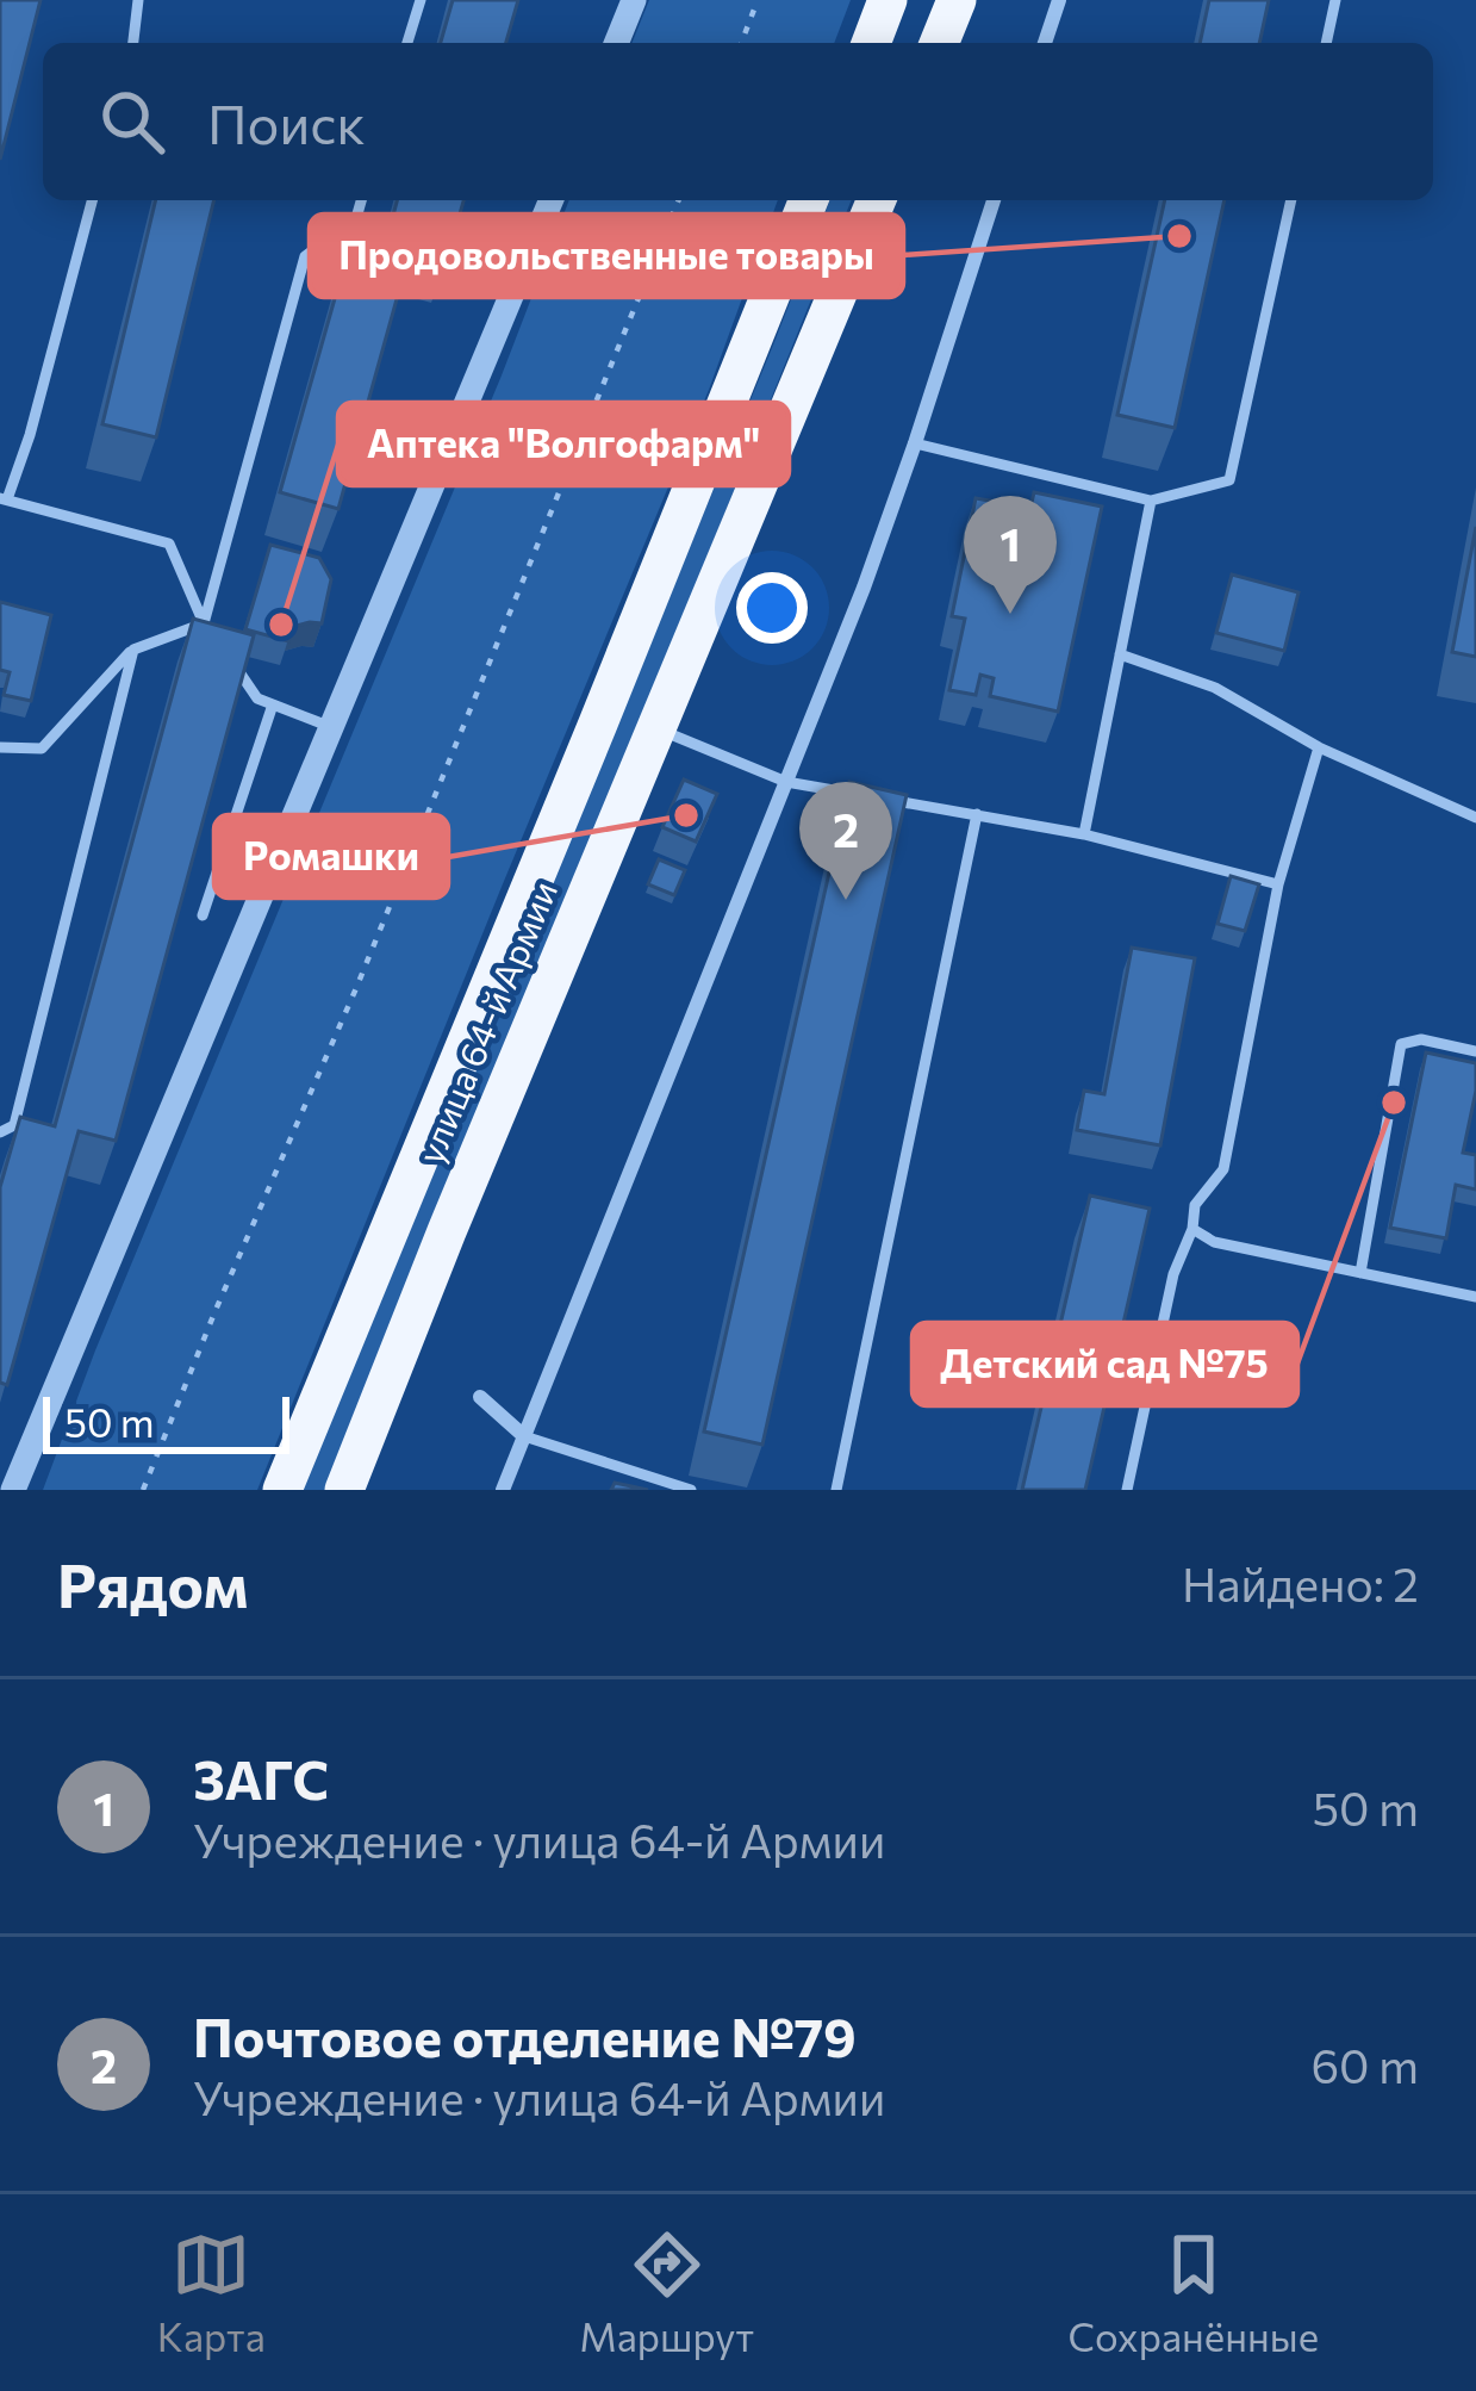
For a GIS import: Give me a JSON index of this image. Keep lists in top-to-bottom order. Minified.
{"streets":{"highway":["улица 64-й Армии"]},"places":["Продовольственные товары","Аптека \"Волгофарм\"","Ромашки","Детский сад №75"],"scale_bar":"50 m","page":{"search":"Поиск","pins":["1","2"],"scale":"50 m","heading":["Рядом","Найдено: 2"],"list":[{"mark":"1","name":"ЗАГС","note":"Учреждение · улица 64-й Армии","value":"50 m"},{"mark":"2","name":"Почтовое отделение №79","note":"Учреждение · улица 64-й Армии","value":"60 m"}],"nav":["Карта","Маршрут","Сохранённые"]}}
